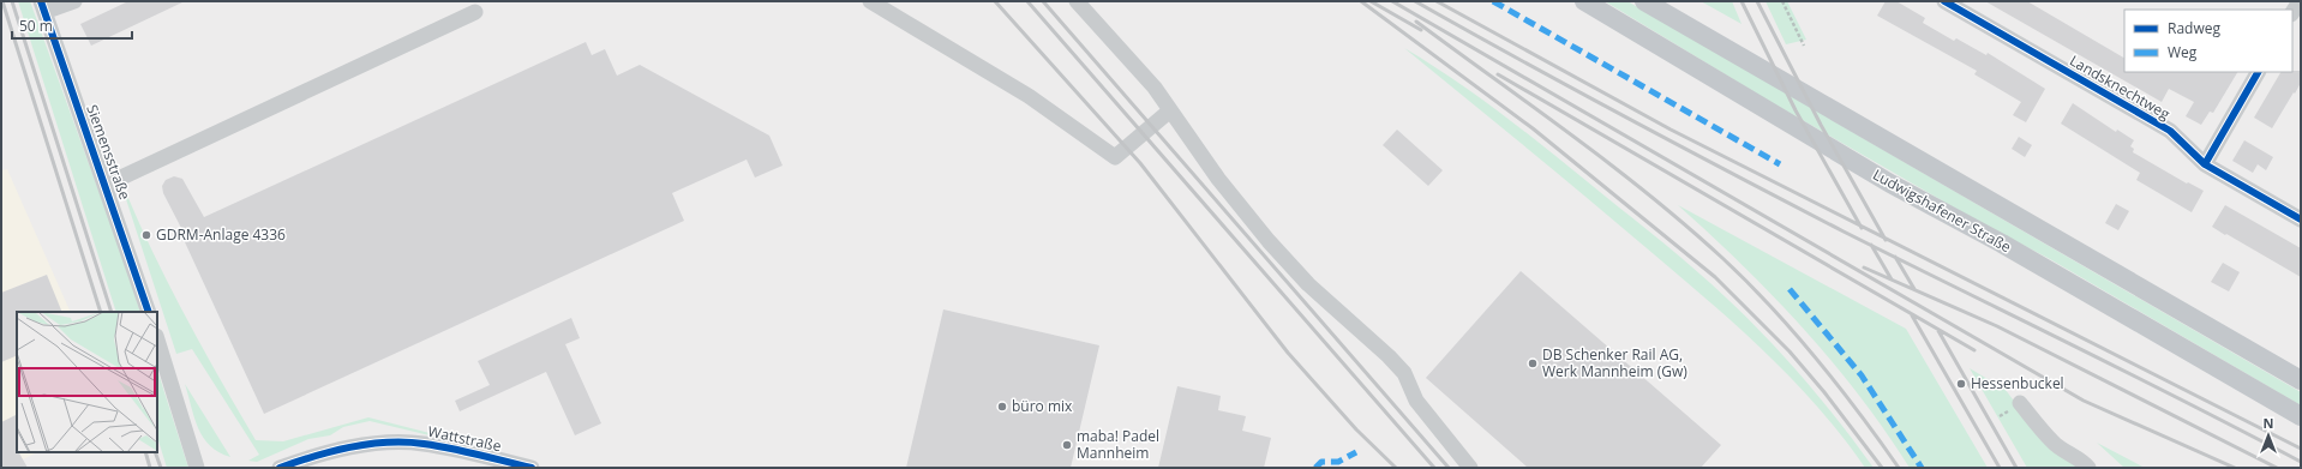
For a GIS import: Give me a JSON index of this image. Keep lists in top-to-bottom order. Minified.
{"streets":{"main road":["Ludwigshafener Straße"],"street":["Landsknechtweg","Siemensstraße","Wattstraße"]},"places":["GDRM-Anlage 4336","DB Schenker Rail AG, Werk Mannheim (Gw)","Hessenbuckel","büro mix","maba! Padel Mannheim"],"legend":["Radweg","Weg"],"scale_bar":"50 m","north":"top"}
